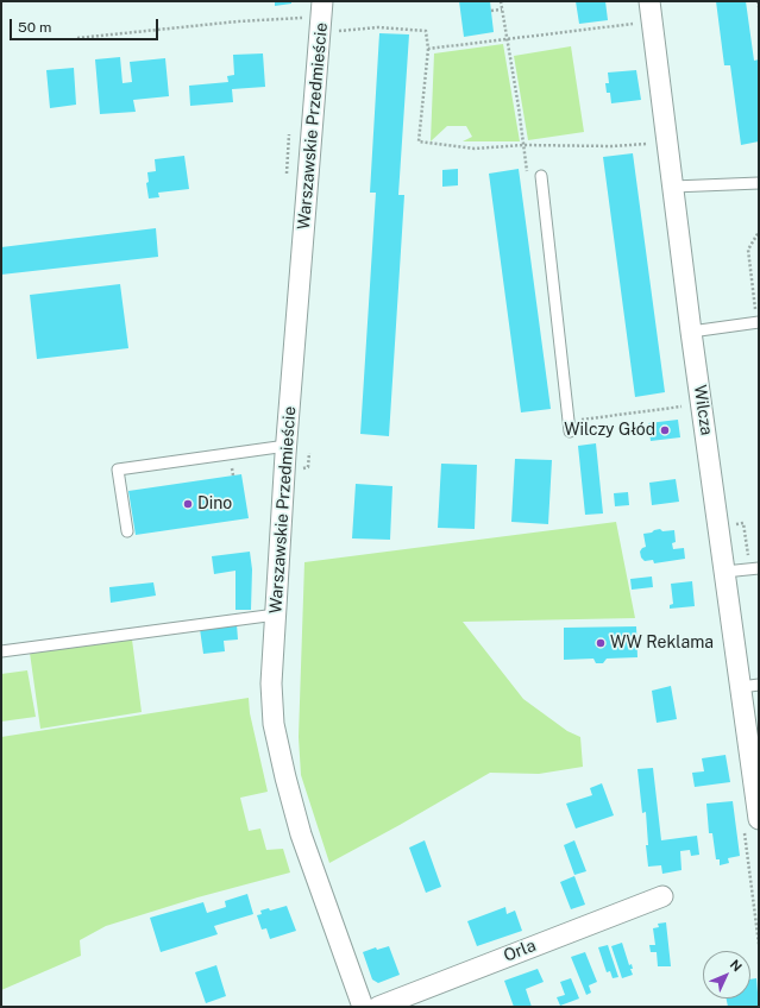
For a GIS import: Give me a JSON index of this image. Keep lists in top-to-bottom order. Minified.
{"streets":{"street":["Warszawskie Przedmieście","Wilcza","Orla"]},"places":["Wilczy Głód","Dino","WW Reklama"],"scale_bar":"50 m","north":"top right"}
